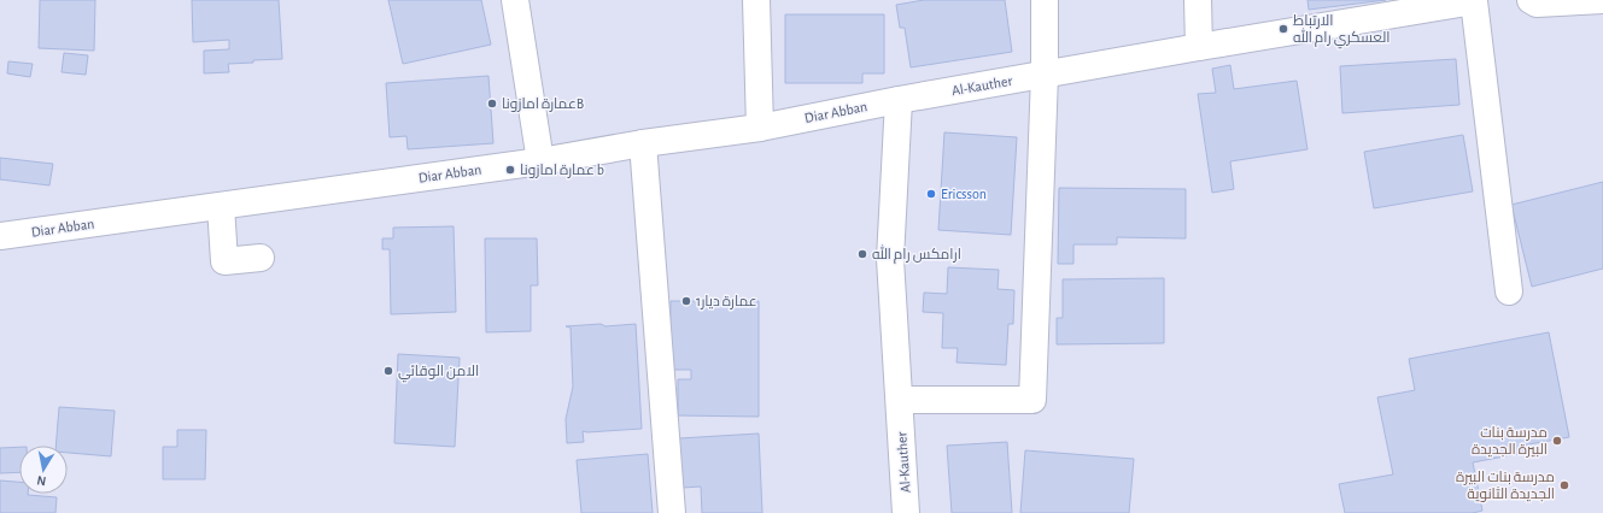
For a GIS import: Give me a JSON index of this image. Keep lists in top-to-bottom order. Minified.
{"streets":{"street":["Al-Kauther","Diar Abban"]},"crossings":[["Al-Kauther","Diar Abban"]],"places":["الارتباط العسكري رام الله","عمارة امازوناB","عمارة امازونا b","Ericsson","ارامكس رام الله","عمارة ديار1","الامن الوقائي","مدرسة بنات البيرة الجديدة","مدرسة بنات البيرة الجديدة الثانوية"],"north":"bottom"}
